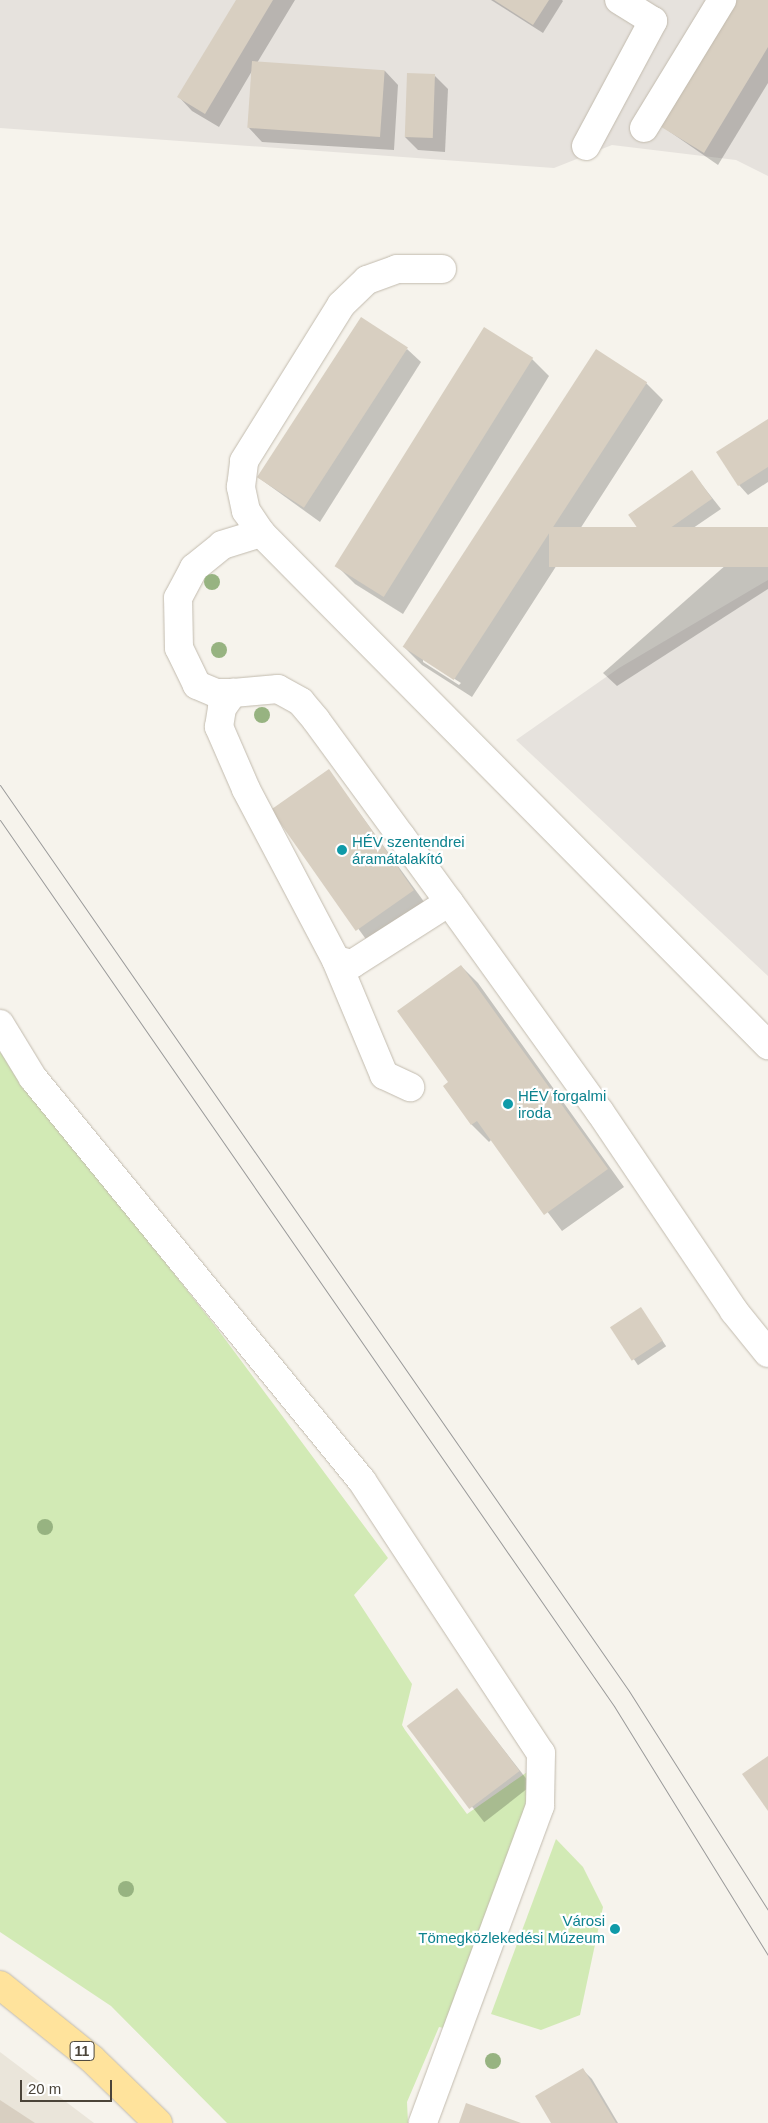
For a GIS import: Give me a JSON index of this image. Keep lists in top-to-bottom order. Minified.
{"streets":{"main road":["11"]},"places":["HÉV szentendrei áramátalakító","HÉV forgalmi iroda","Városi Tömegközlekedési Múzeum"],"scale_bar":"20 m"}
